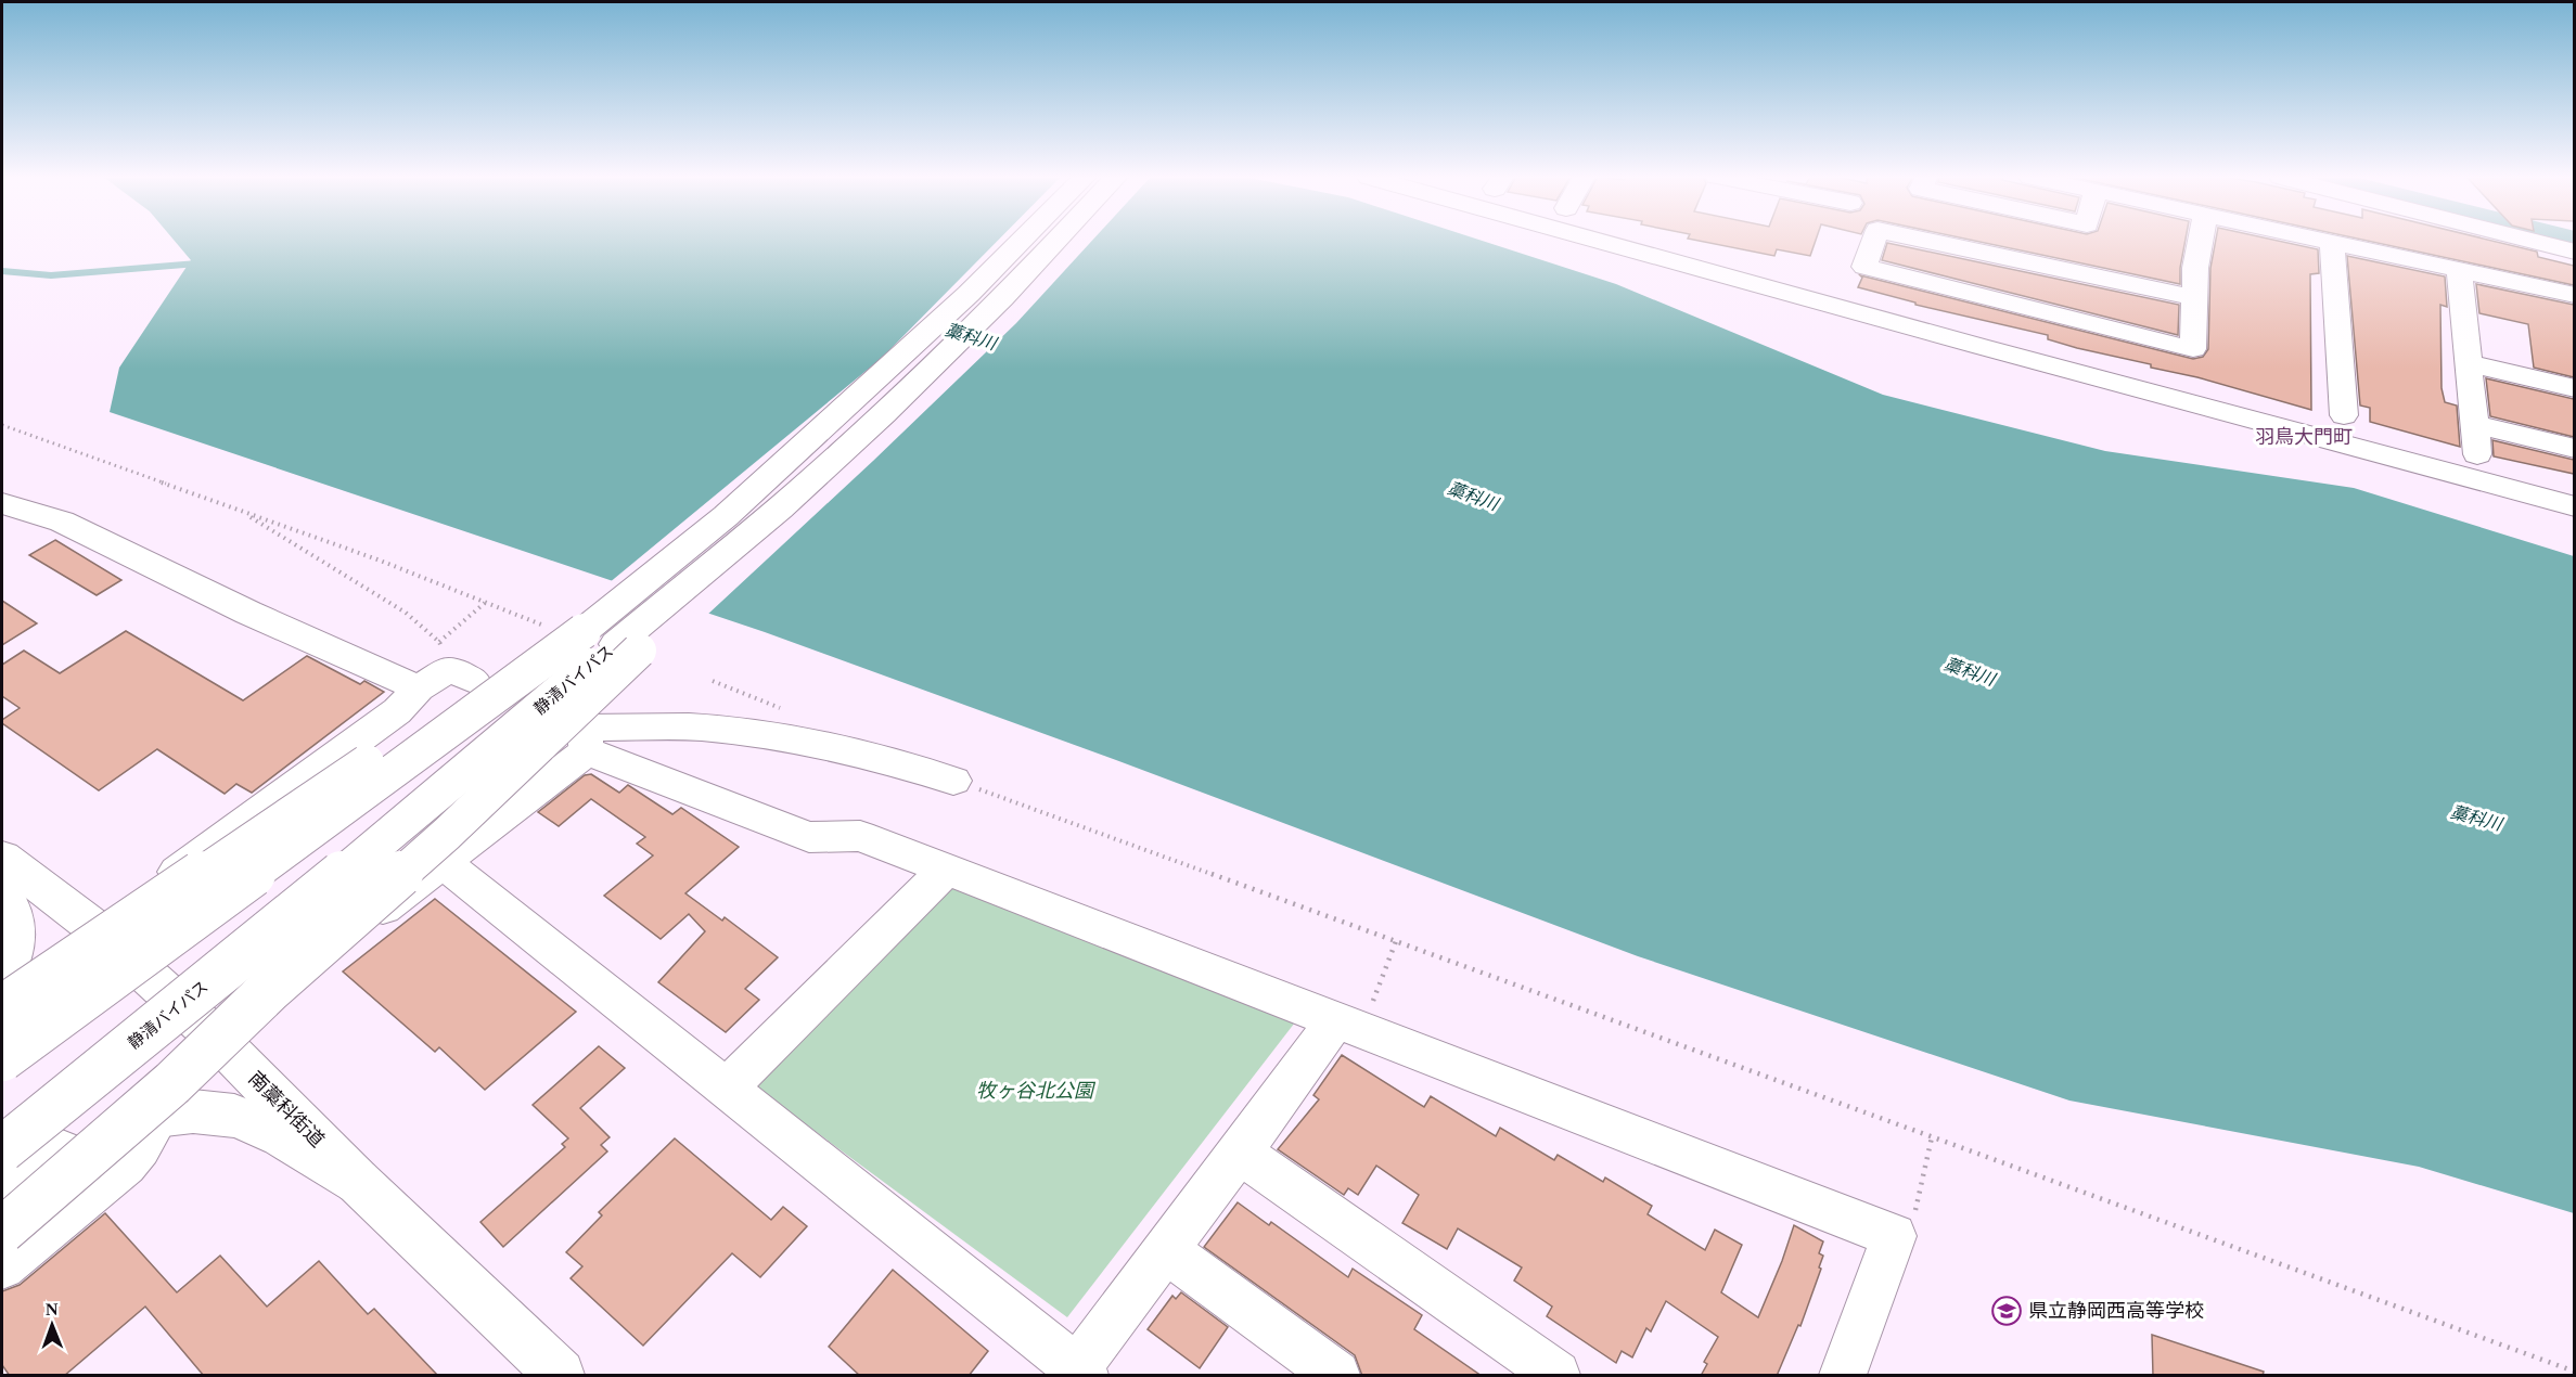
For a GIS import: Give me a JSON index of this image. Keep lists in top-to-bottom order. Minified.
{"streets":{"main road":["静清バイパス","南藁科街道"]},"districts":["羽鳥大門町"],"water":["藁科川"],"parks":["牧ヶ谷北公園"],"places":{"school or university":["県立静岡西高等学校"]},"north":"top"}
